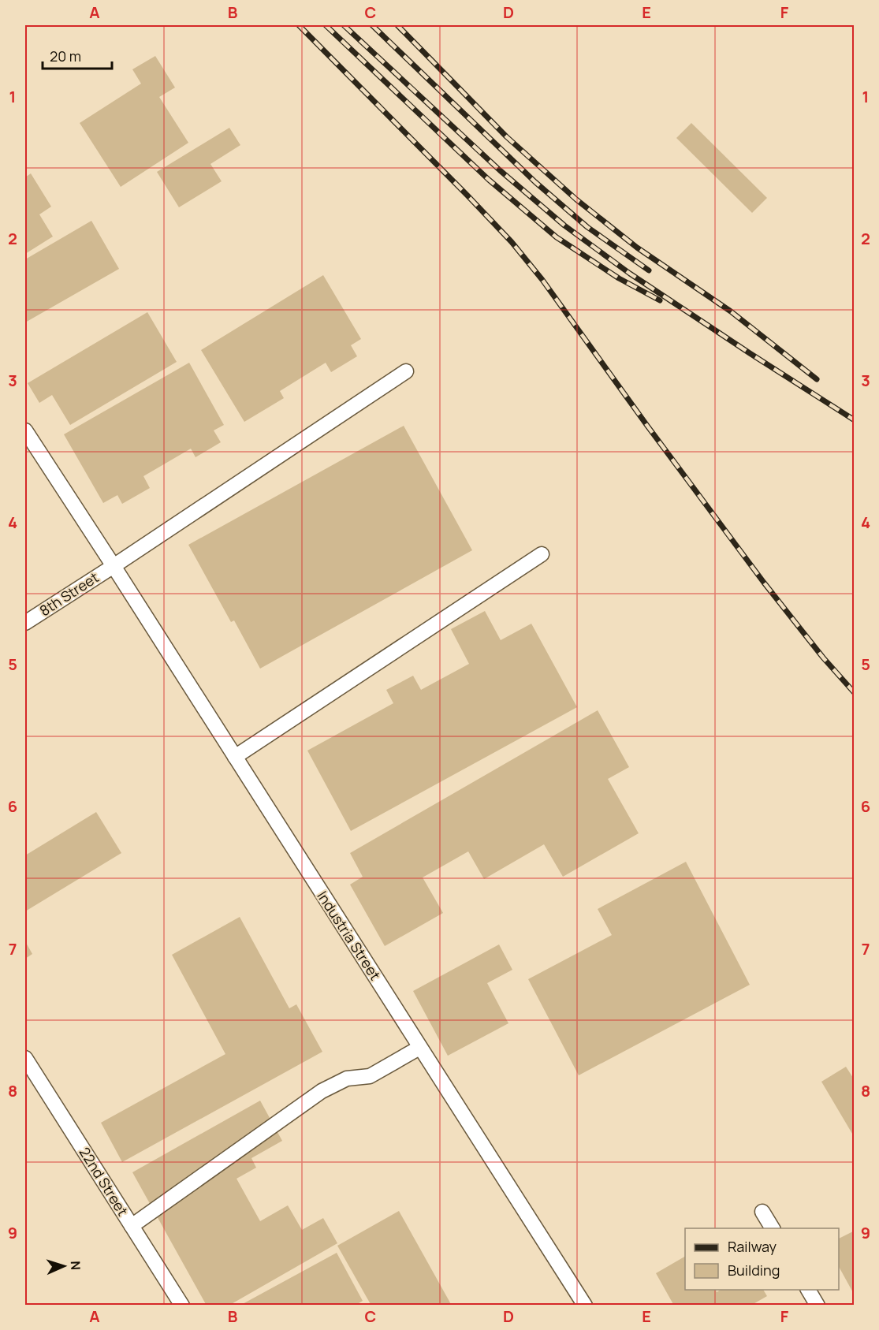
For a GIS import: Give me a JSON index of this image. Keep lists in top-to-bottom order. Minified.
{"streets":{"lane":["8th Street","Industria Street","22nd Street"]},"crossings":[["8th Street","Industria Street"]],"legend":["Railway","Building"],"scale_bar":"20 m","north":"right","grid":{"columns":["A","B","C","D","E","F"],"rows":["1","2","3","4","5","6","7","8","9"]}}
